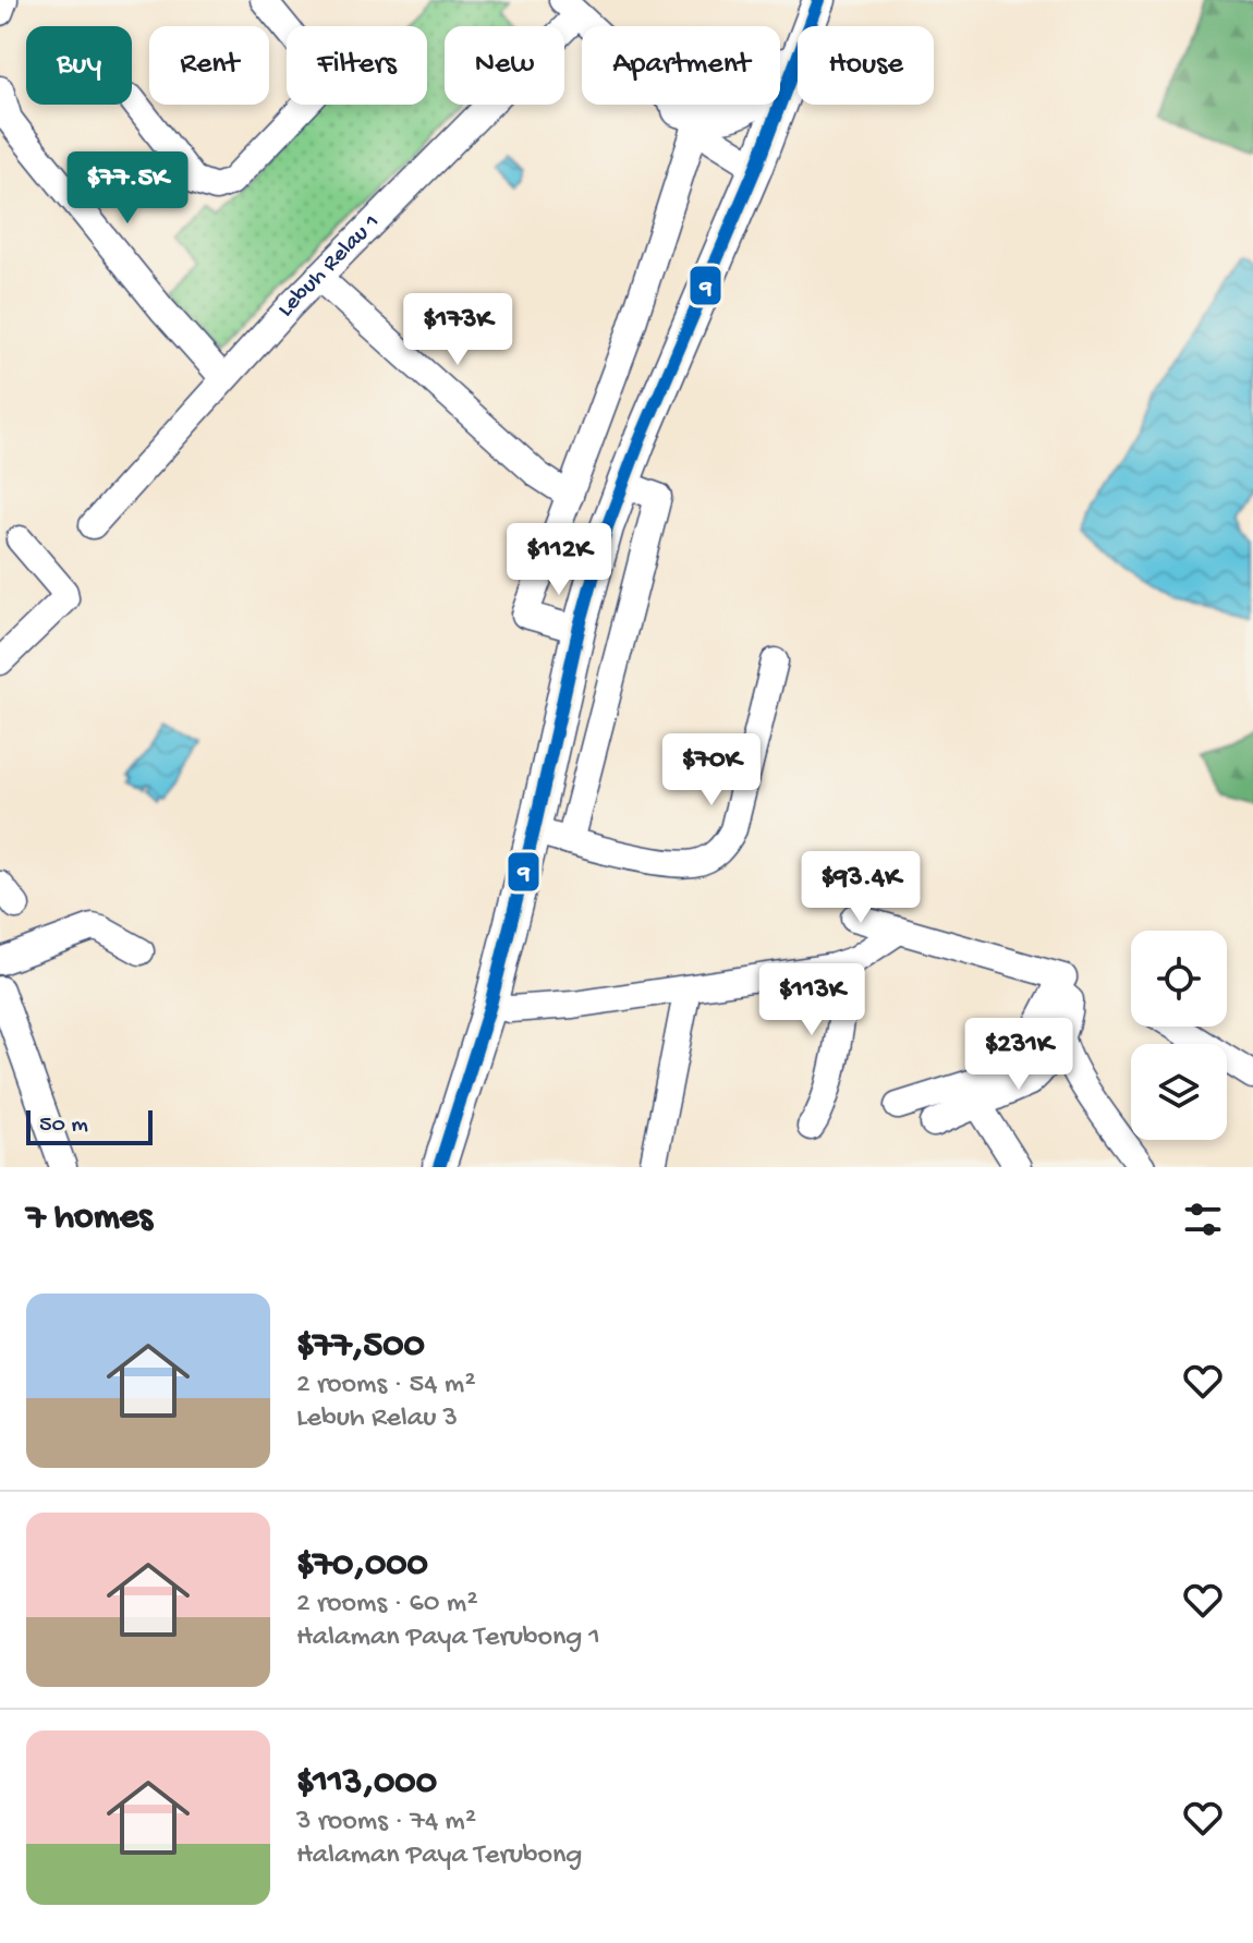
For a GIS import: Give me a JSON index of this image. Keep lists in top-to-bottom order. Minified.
{"streets":{"street":["Lebuh Relau 1"]},"lines":["transit line 9"],"scale_bar":"50 m","page":{"chip":["Buy","Rent","Filters","New","Apartment","House"],"price":["$77.5K","$173K","$112K","$70K","$93.4K","$113K","$231K"],"scale":"50 m","heading":"7 homes","list":[{"name":"$77,500","note":"2 rooms · 54 m² · Lebuh Relau 3"},{"name":"$70,000","note":"2 rooms · 60 m² · Halaman Paya Terubong 1"},{"name":"$113,000","note":"3 rooms · 74 m² · Halaman Paya Terubong"}]}}
